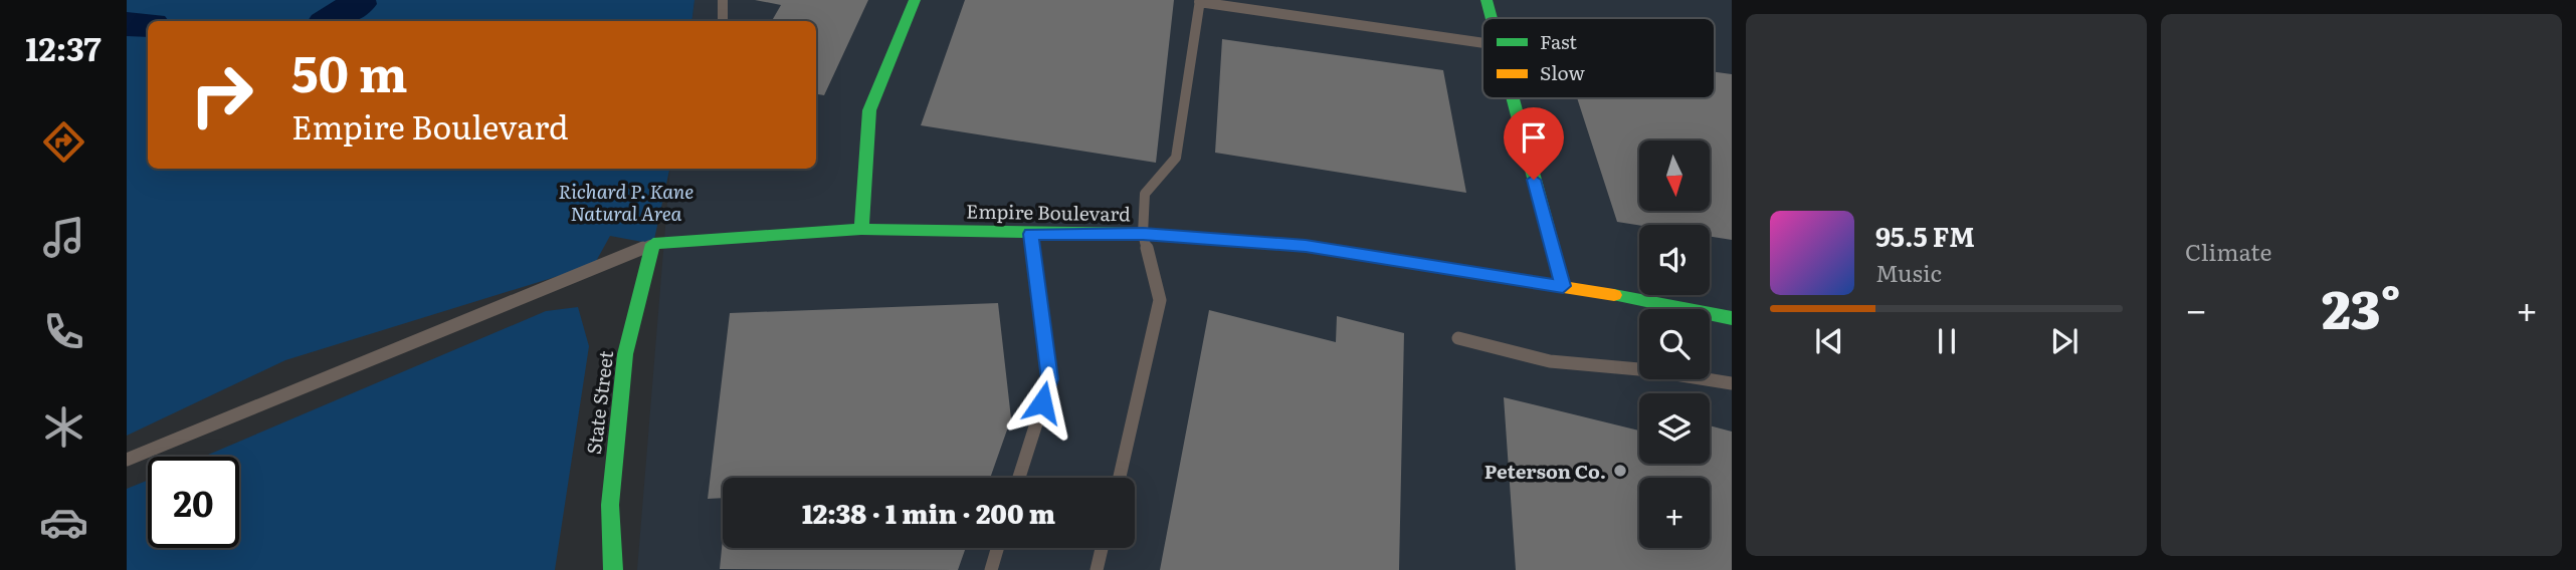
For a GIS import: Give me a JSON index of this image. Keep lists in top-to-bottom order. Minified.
{"streets":{"street":["Empire Boulevard","State Street"]},"crossings":[["Empire Boulevard","State Street"]],"parks":["Richard P. Kane Natural Area"],"places":["Peterson Co."],"legend":["Fast","Slow"],"north":"bottom","page":{"tabs":"12:37","tile":"Climate","turn":["50 m","Empire Boulevard"],"map_buttons":"+","song":["95.5 FM","Music"],"heat":["−","23°","+"],"limit":"20","trip":"12:38 · 1 min · 200 m"}}
